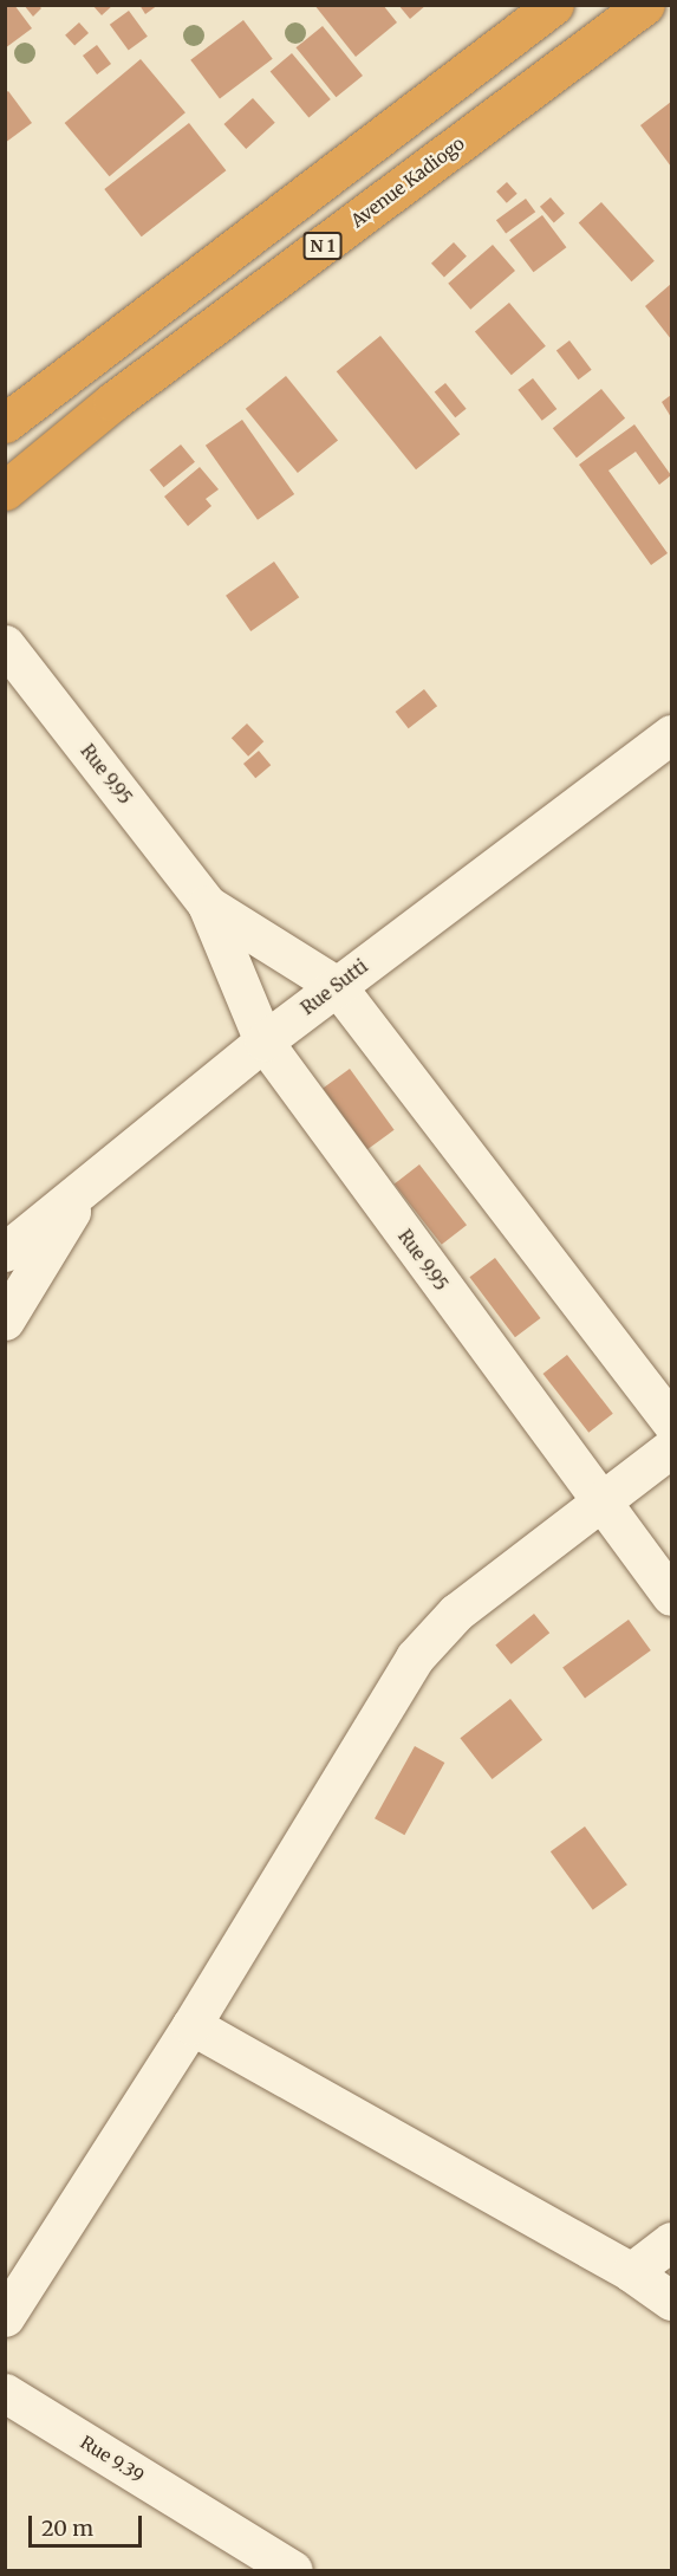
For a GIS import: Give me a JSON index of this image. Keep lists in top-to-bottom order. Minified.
{"streets":{"highway":["Avenue Kadiogo","N 1"],"street":["Rue 9.95","Rue Sutti","Rue 9.39"]},"crossings":[["Rue 9.95","Rue Sutti"]],"scale_bar":"20 m"}
